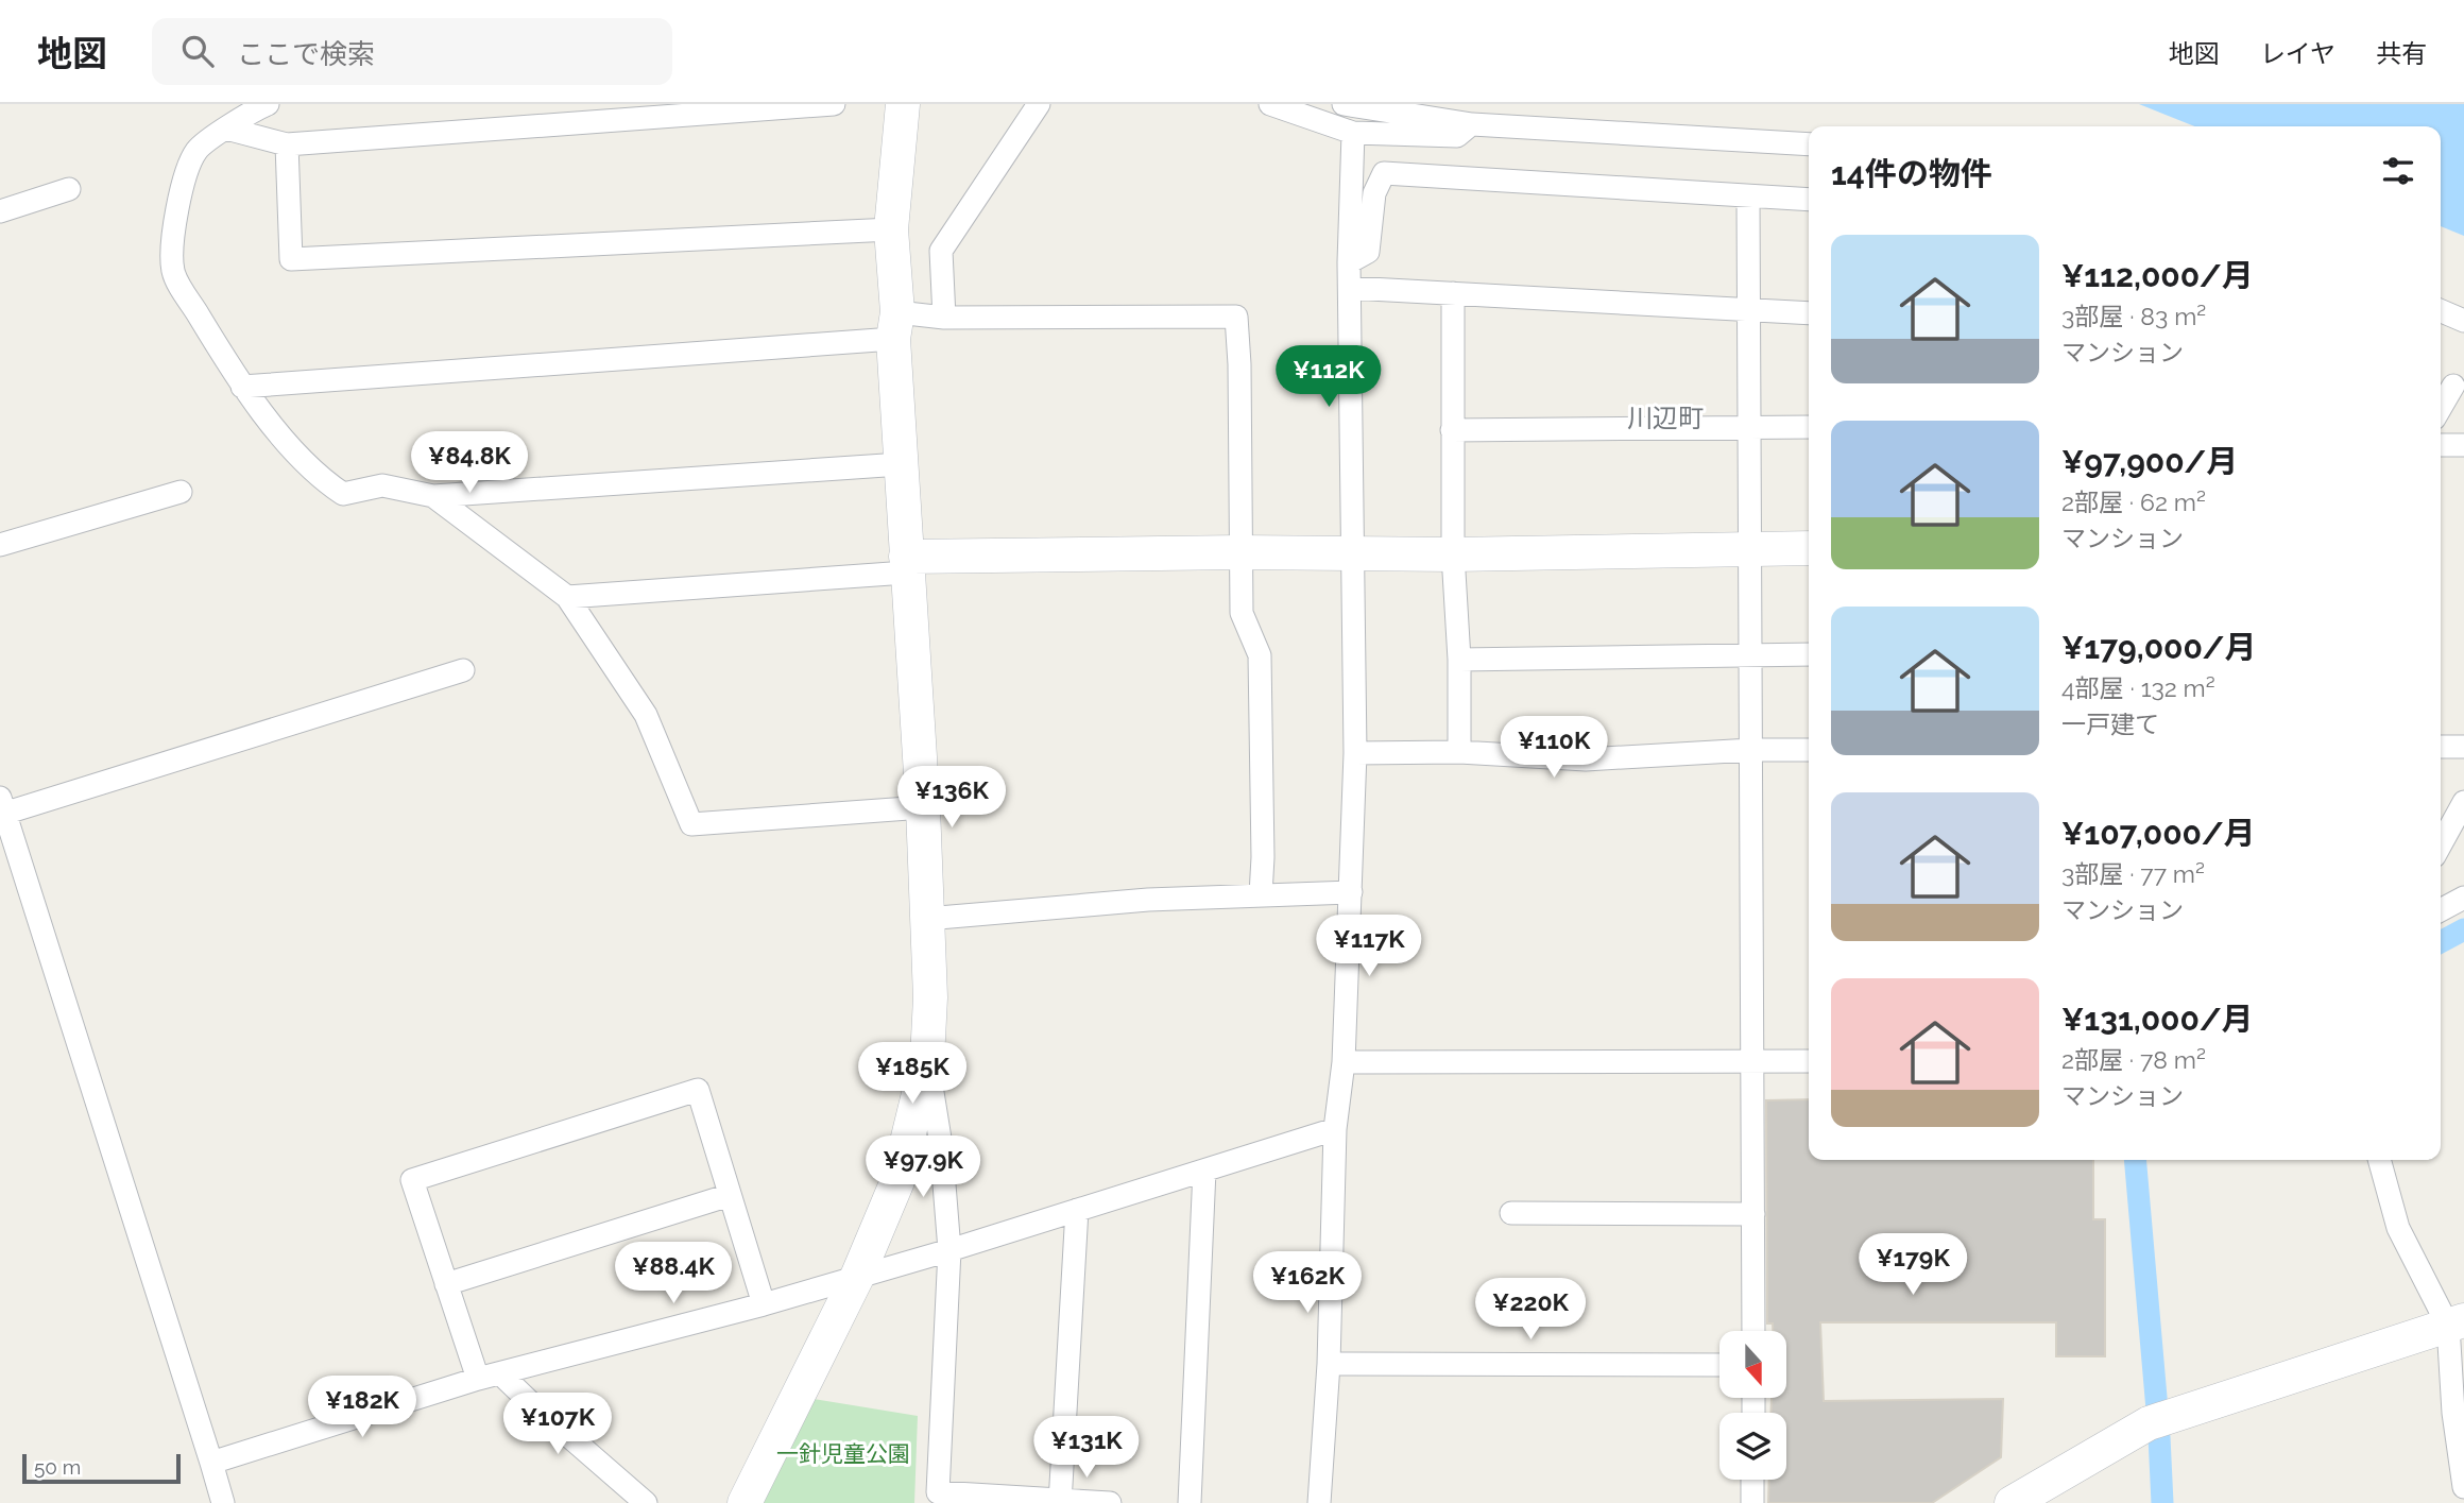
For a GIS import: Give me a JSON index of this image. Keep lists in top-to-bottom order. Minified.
{"districts":["川辺町"],"parks":["一針児童公園"],"scale_bar":"50 m","north":"bottom","page":{"header":"地図","search":"ここで検索","nav":["地図","レイヤ","共有"],"heading":"14件の物件","list":[{"name":"¥112,000/月","note":"3部屋 · 83 m² · マンション"},{"name":"¥97,900/月","note":"2部屋 · 62 m² · マンション"},{"name":"¥179,000/月","note":"4部屋 · 132 m² · 一戸建て"},{"name":"¥107,000/月","note":"3部屋 · 77 m² · マンション"},{"name":"¥131,000/月","note":"2部屋 · 78 m² · マンション"}],"price":["¥112K","¥84.8K","¥110K","¥136K","¥117K","¥185K","¥97.9K","¥179K","¥88.4K","¥162K","¥220K","¥182K","¥107K","¥131K"],"scale":"50 m"}}
